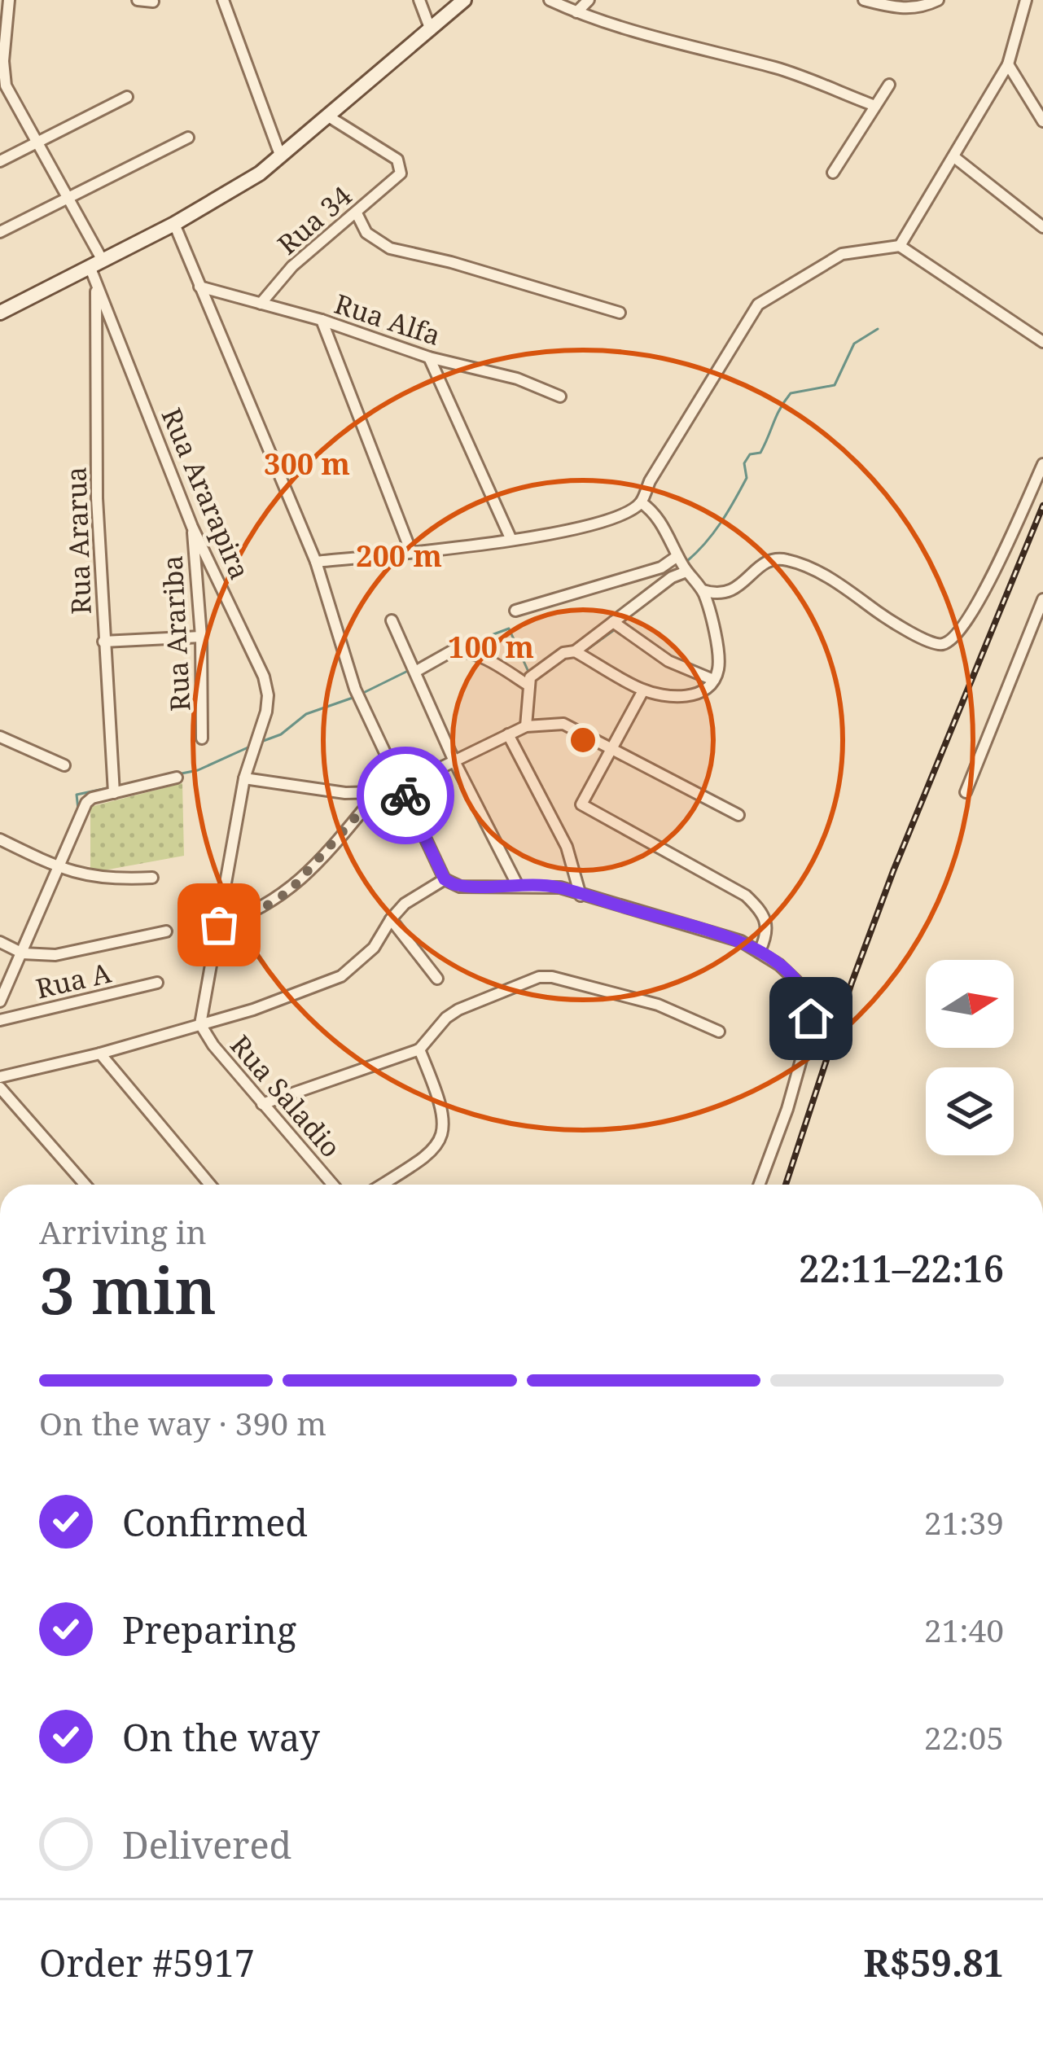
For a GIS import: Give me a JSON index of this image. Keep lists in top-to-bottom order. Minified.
{"streets":{"street":["Rua 34","Rua Alfa","Rua Ararapira","Rua Ararua","Rua Arariba","Rua A","Rua Saladio"]},"crossings":[["Rua 34","Rua Alfa"],["Rua Ararapira","Rua Ararua"],["Rua Ararapira","Rua Arariba"],["Rua Ararapira","Rua Saladio"]],"north":"right","page":{"heading":["3 min","Arriving in","22:11–22:16"],"panel":["Order #5917","R$59.81"],"bar":"On the way · 390 m","list":[["Confirmed","21:39"],["Preparing","21:40"],["On the way","22:05"],"Delivered"]},"rings":["300 m","200 m","100 m"]}
